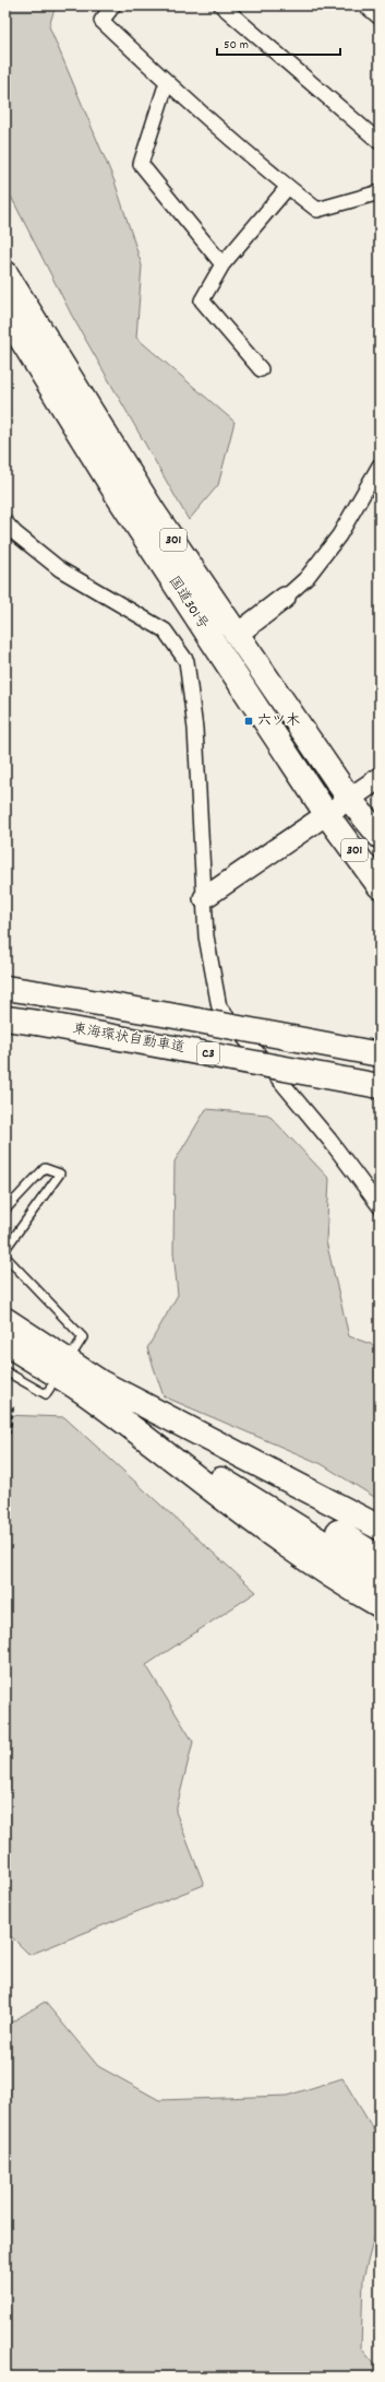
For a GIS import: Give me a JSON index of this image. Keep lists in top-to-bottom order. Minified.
{"streets":{"highway":["301","国道301号","東海環状自動車道","C3"]},"places":{"transit":["六ツ木"]},"scale_bar":"50 m"}
